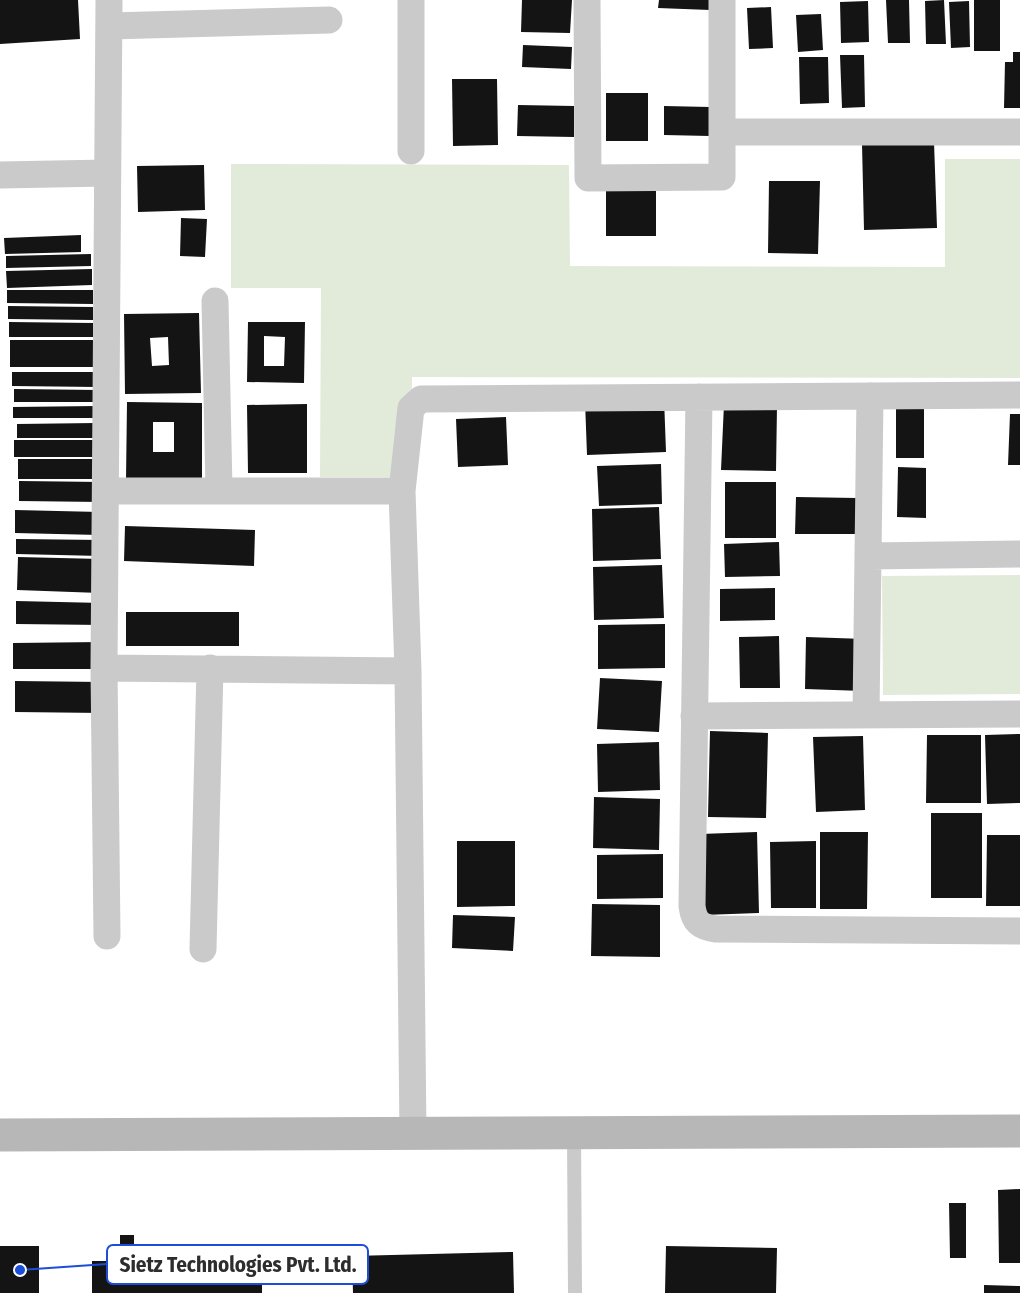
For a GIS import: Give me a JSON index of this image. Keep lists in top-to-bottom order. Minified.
{"places":["Sietz Technologies Pvt. Ltd."]}
